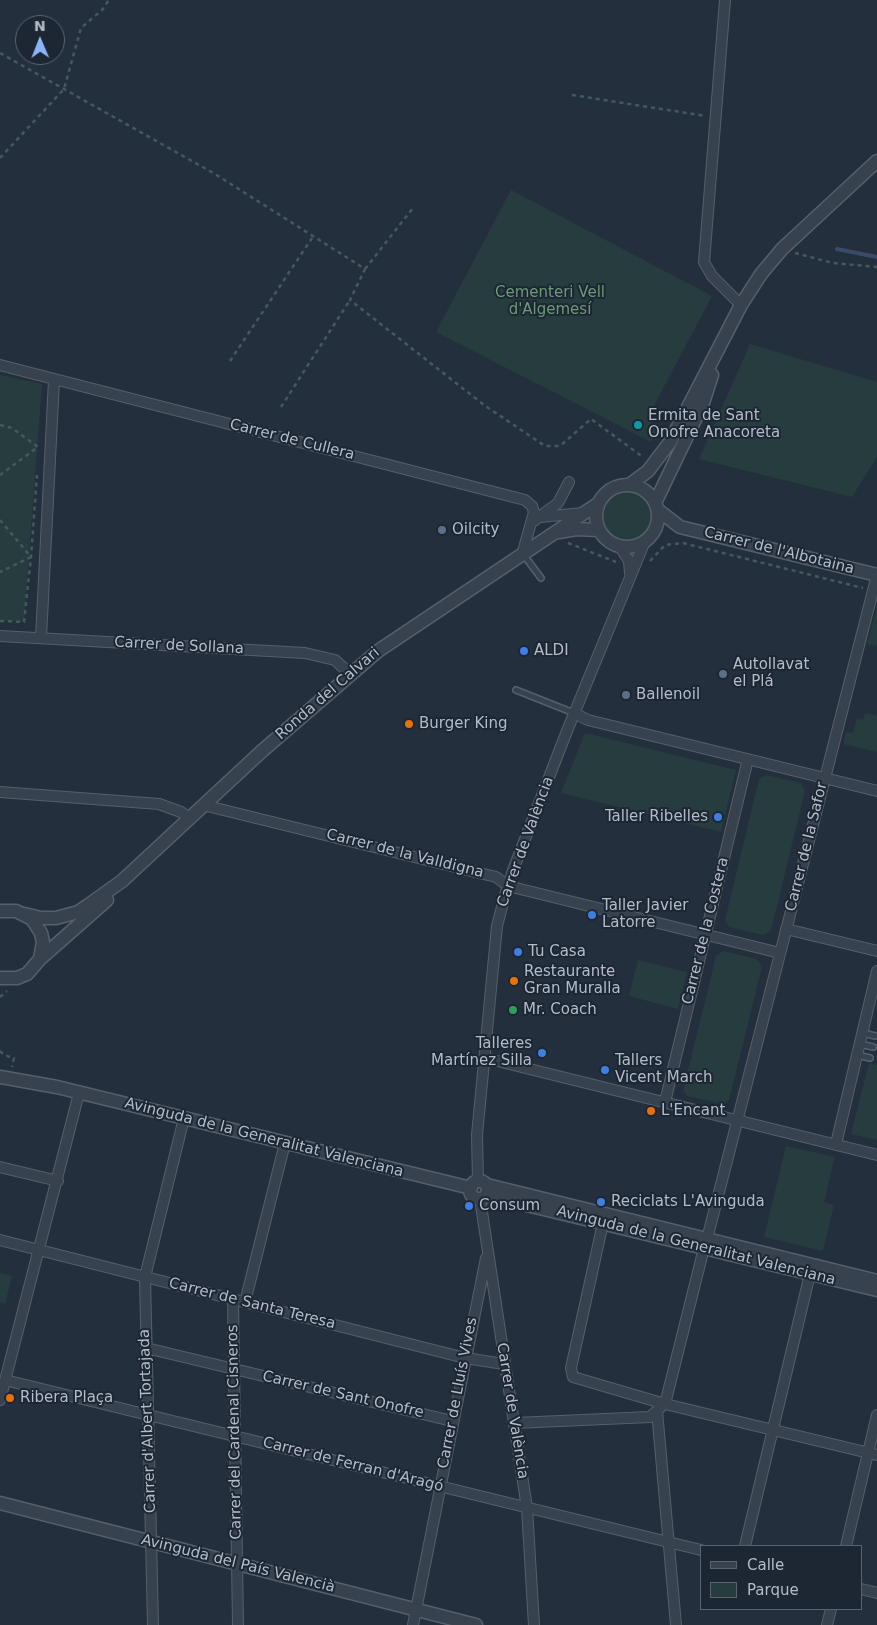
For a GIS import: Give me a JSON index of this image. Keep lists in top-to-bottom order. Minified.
{"streets":{"street":["Carrer de Cullera","Carrer de l'Albotaina","Carrer de Sollana","Ronda del Calvari","Carrer de València","Carrer de la Safor","Carrer de la Valldigna","Carrer de la Costera","Avinguda de la Generalitat Valenciana","Carrer de Santa Teresa","Carrer de Lluís Vives","Carrer de Sant Onofre","Carrer d'Albert Tortajada","Carrer del Cardenal Cisneros","Carrer de Ferran d'Aragó","Avinguda del País Valencià"]},"crossings":[["Carrer de Cullera","Ronda del Calvari"],["Carrer de l'Albotaina","Ronda del Calvari"],["Carrer de l'Albotaina","Carrer de València"],["Carrer de l'Albotaina","Carrer de la Safor"],["Carrer de Sollana","Ronda del Calvari"],["Ronda del Calvari","Carrer de València"],["Ronda del Calvari","Carrer de la Valldigna"],["Carrer de València","Carrer de la Valldigna"],["Carrer de València","Avinguda de la Generalitat Valenciana"],["Carrer de València","Carrer de Santa Teresa"],["Carrer de València","Carrer de Lluís Vives"],["Carrer de València","Carrer de Ferran d'Aragó"],["Carrer de la Safor","Carrer de la Valldigna"],["Carrer de la Safor","Avinguda de la Generalitat Valenciana"],["Carrer de la Valldigna","Carrer de la Costera"],["Avinguda de la Generalitat Valenciana","Carrer d'Albert Tortajada"],["Carrer de Santa Teresa","Carrer de Lluís Vives"],["Carrer de Santa Teresa","Carrer d'Albert Tortajada"],["Carrer de Santa Teresa","Carrer del Cardenal Cisneros"],["Carrer de Lluís Vives","Carrer de Sant Onofre"],["Carrer de Lluís Vives","Carrer de Ferran d'Aragó"],["Carrer de Lluís Vives","Avinguda del País Valencià"],["Carrer de Sant Onofre","Carrer d'Albert Tortajada"],["Carrer de Sant Onofre","Carrer del Cardenal Cisneros"],["Carrer d'Albert Tortajada","Carrer de Ferran d'Aragó"],["Carrer d'Albert Tortajada","Avinguda del País Valencià"],["Carrer del Cardenal Cisneros","Carrer de Ferran d'Aragó"],["Carrer del Cardenal Cisneros","Avinguda del País Valencià"]],"parks":["Cementeri Vell d'Algemesí"],"places":["Ermita de Sant Onofre Anacoreta","Oilcity","ALDI","Autollavat el Plá","Ballenoil","Burger King","Taller Ribelles","Taller Javier Latorre","Tu Casa","Restaurante Gran Muralla","Mr. Coach","Talleres Martínez Silla","Tallers Vicent March","L'Encant","Reciclats L'Avinguda","Consum","Ribera Plaça"],"legend":["Calle","Parque"],"north":"top"}
